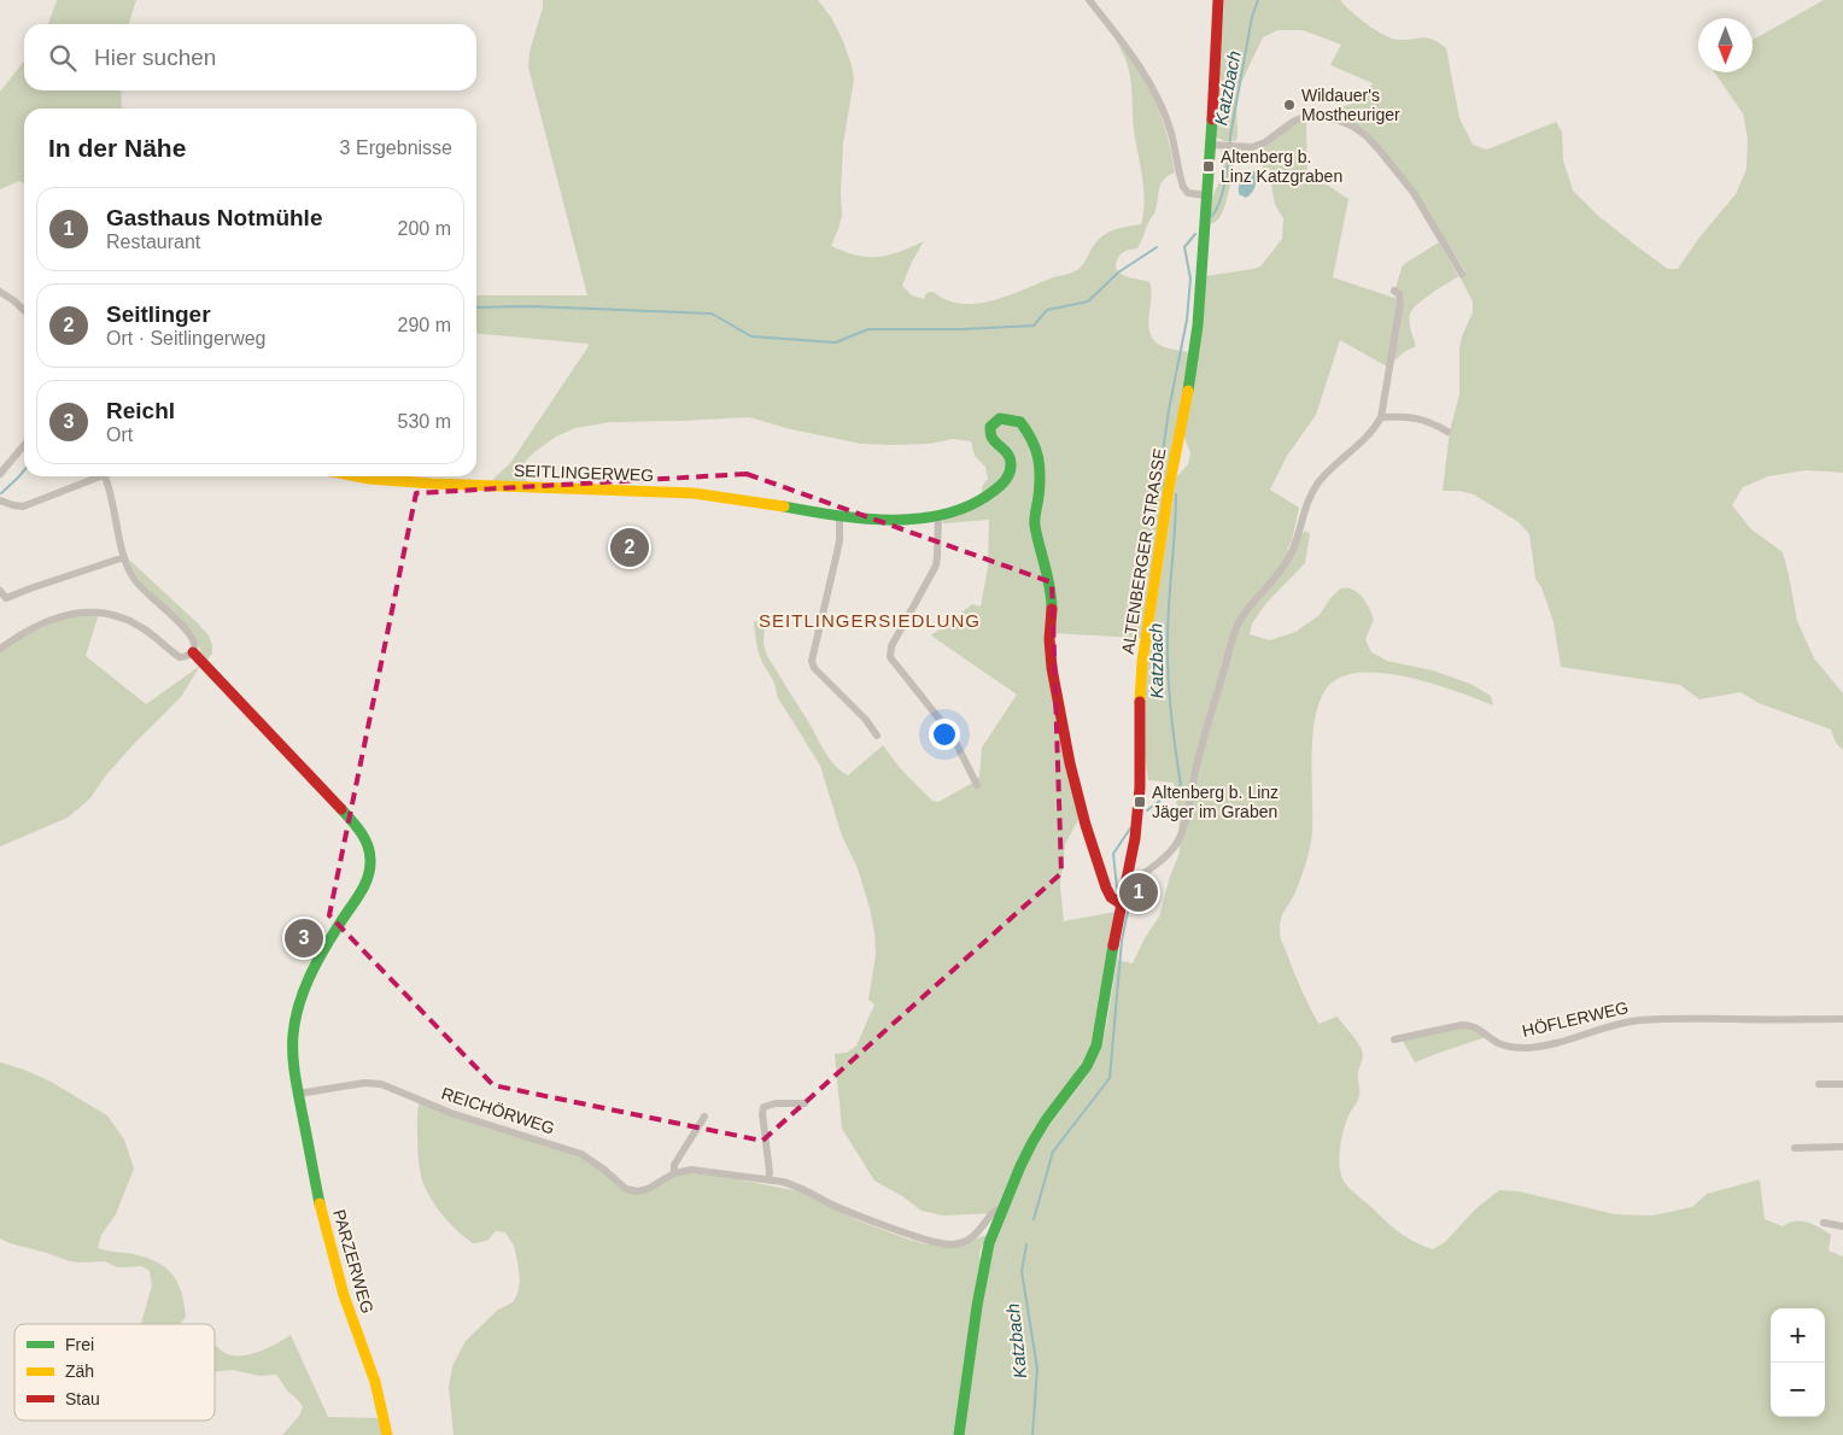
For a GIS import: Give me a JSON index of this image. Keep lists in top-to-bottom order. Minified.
{"streets":{"street":["SEITLINGERWEG","ALTENBERGER STRASSE","HÖFLERWEG","REICHÖRWEG","PARZERWEG"]},"crossings":[["SEITLINGERWEG","ALTENBERGER STRASSE"],["ALTENBERGER STRASSE","REICHÖRWEG"],["REICHÖRWEG","PARZERWEG"]],"districts":["SEITLINGERSIEDLUNG"],"water":["Katzbach"],"places":{"other":["Wildauer's Mostheuriger"],"transit":["Altenberg b. Linz Katzgraben","Altenberg b. Linz Jäger im Graben"]},"legend":["Frei","Zäh","Stau"],"north":"bottom","page":{"search":"Hier suchen","heading":["In der Nähe","3 Ergebnisse"],"list":[{"mark":"1","name":"Gasthaus Notmühle","note":"Restaurant","value":"200 m"},{"mark":"2","name":"Seitlinger","note":"Ort · Seitlingerweg","value":"290 m"},{"mark":"3","name":"Reichl","note":"Ort","value":"530 m"}],"pins":["2","1","3"],"map_buttons":["+","−"]}}
